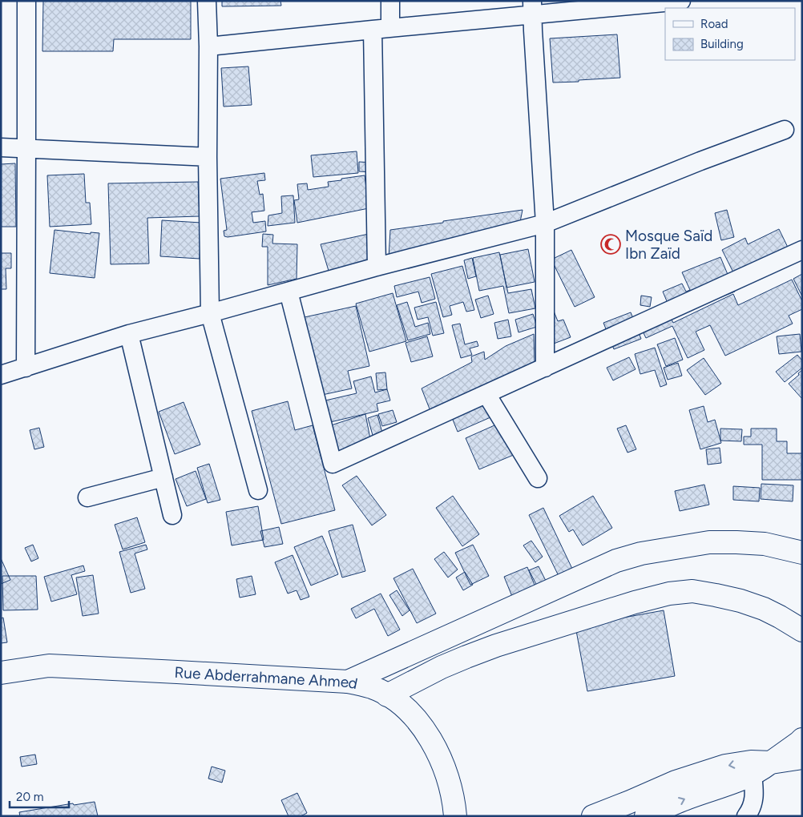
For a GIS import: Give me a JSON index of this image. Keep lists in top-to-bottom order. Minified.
{"streets":{"main road":["Rue Abderrahmane Ahmed"]},"places":{"mosque":["Mosque Saïd Ibn Zaïd"]},"legend":["Road","Building"],"scale_bar":"20 m"}
